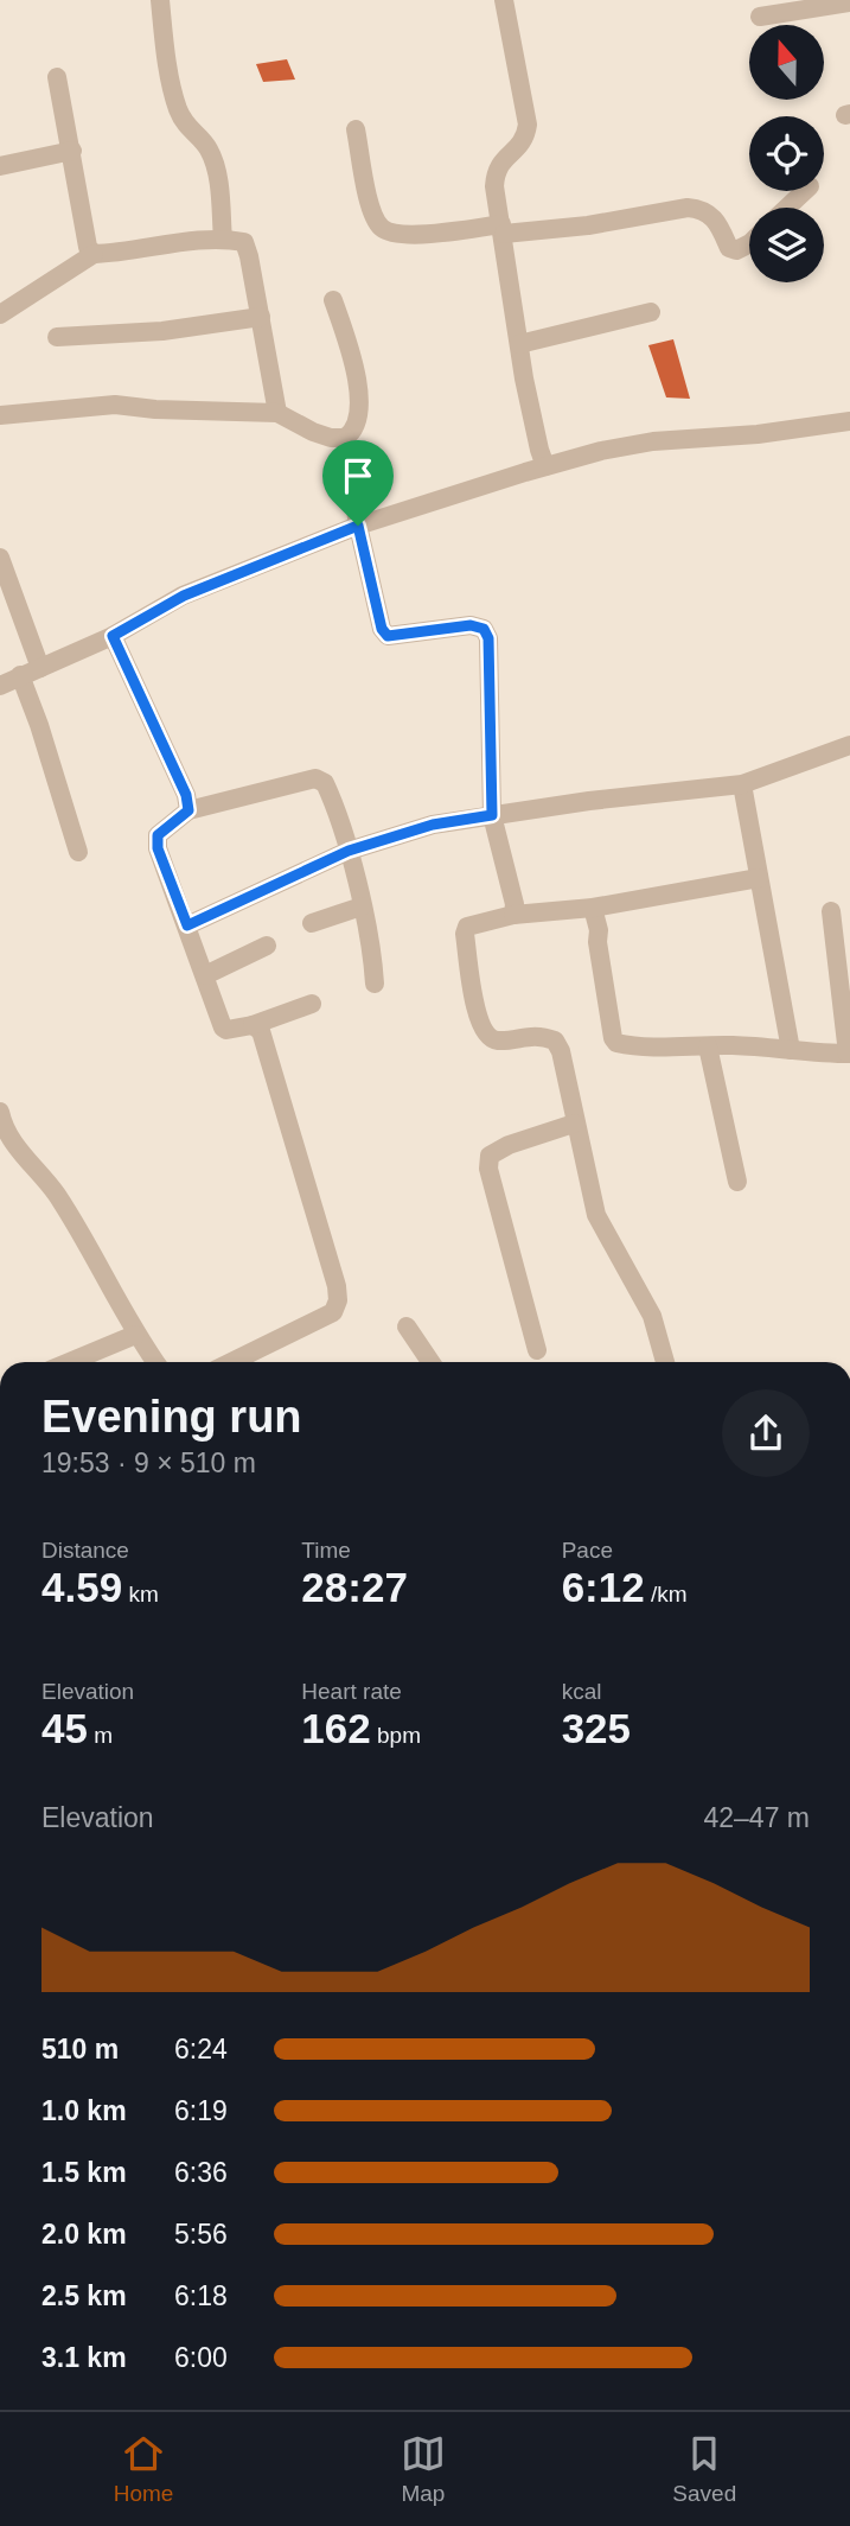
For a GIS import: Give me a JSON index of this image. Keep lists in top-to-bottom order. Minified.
{"north":"top","page":{"heading":["Evening run","19:53 · 9 × 510 m"],"stats":[["Distance","4.59 km"],["Time","28:27"],["Pace","6:12 /km"],["Elevation","45 m"],["Heart rate","162 bpm"],["kcal","325"]],"chart":["Elevation","42–47 m"],"list":[{"name":"510 m","note":"6:24"},{"name":"1.0 km","note":"6:19"},{"name":"1.5 km","note":"6:36"},{"name":"2.0 km","note":"5:56"},{"name":"2.5 km","note":"6:18"},{"name":"3.1 km","note":"6:00"}],"tabs":["Home","Map","Saved"]}}
